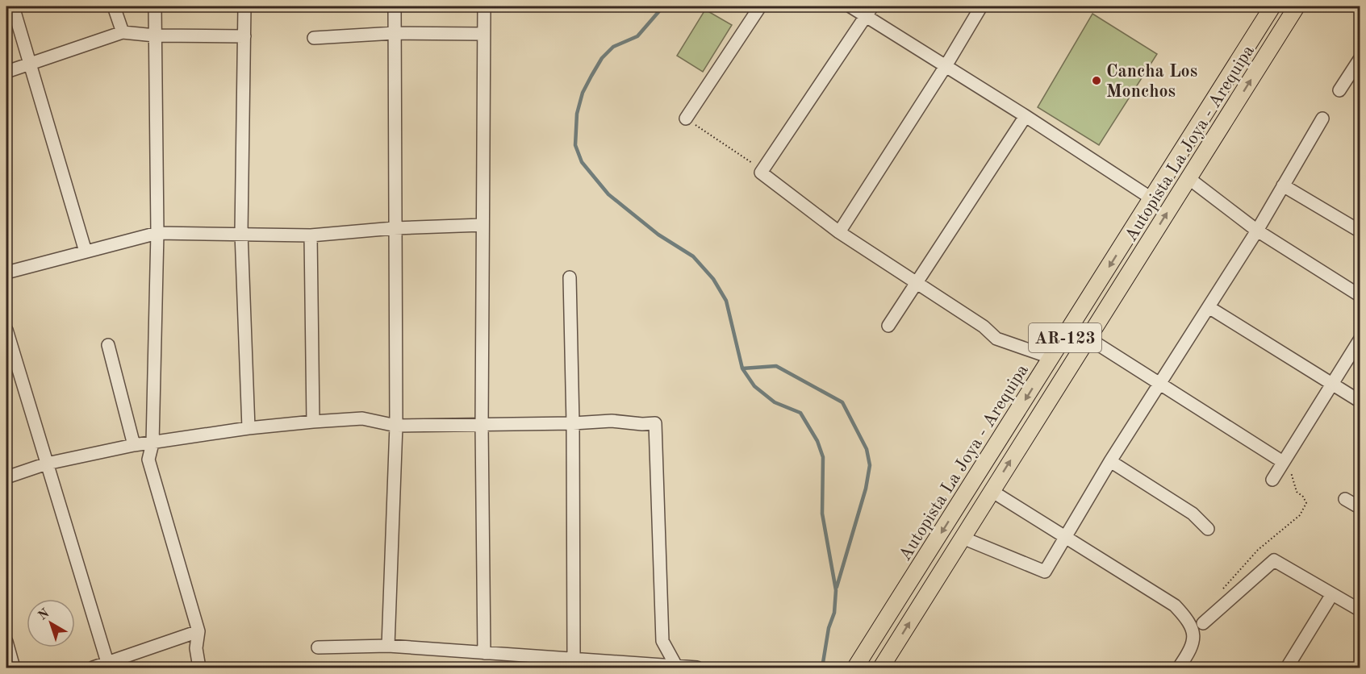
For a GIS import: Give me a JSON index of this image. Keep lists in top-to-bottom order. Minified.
{"streets":{"main road":["Autopista La Joya - Arequipa","AR-123"]},"places":["Cancha Los Monchos"],"north":"top left"}
